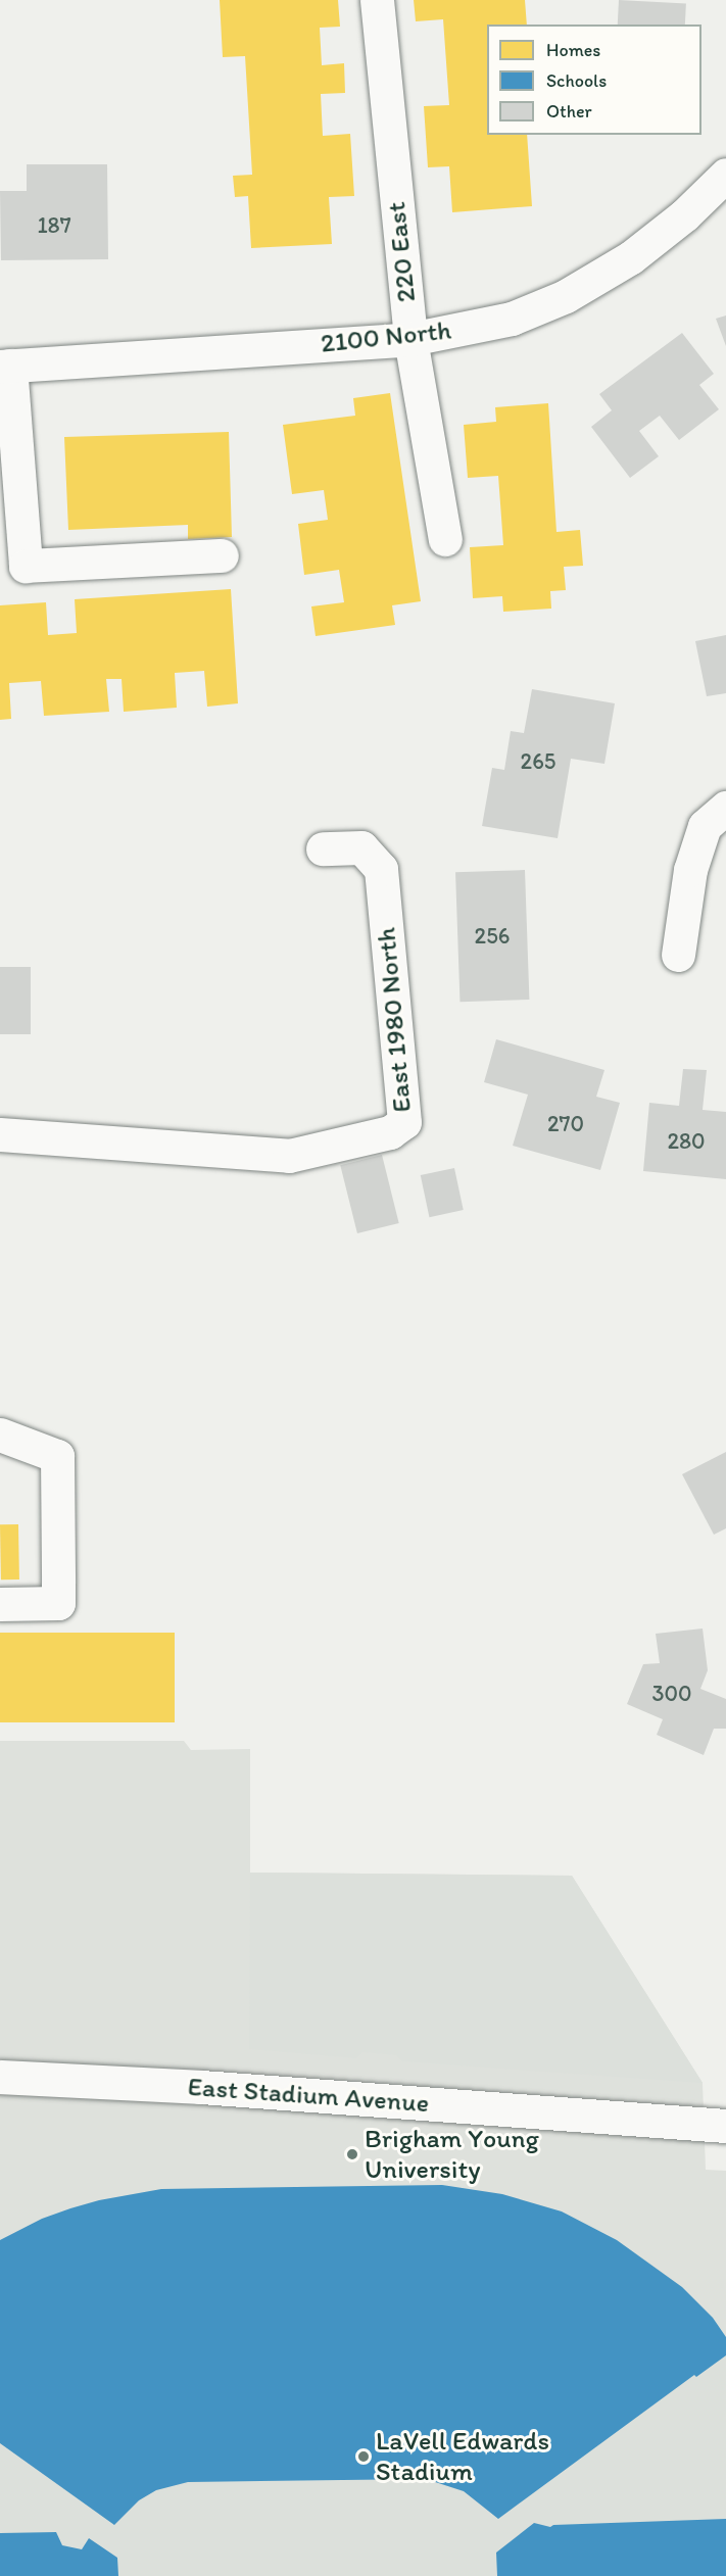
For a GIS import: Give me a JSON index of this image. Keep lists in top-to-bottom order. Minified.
{"streets":{"street":["220 East","2100 North","East 1980 North","East Stadium Avenue"]},"crossings":[["220 East","2100 North"]],"places":["Brigham Young University","LaVell Edwards Stadium"],"house_numbers":["187","265","256","270","280","300"],"legend":["Homes","Schools","Other"]}
